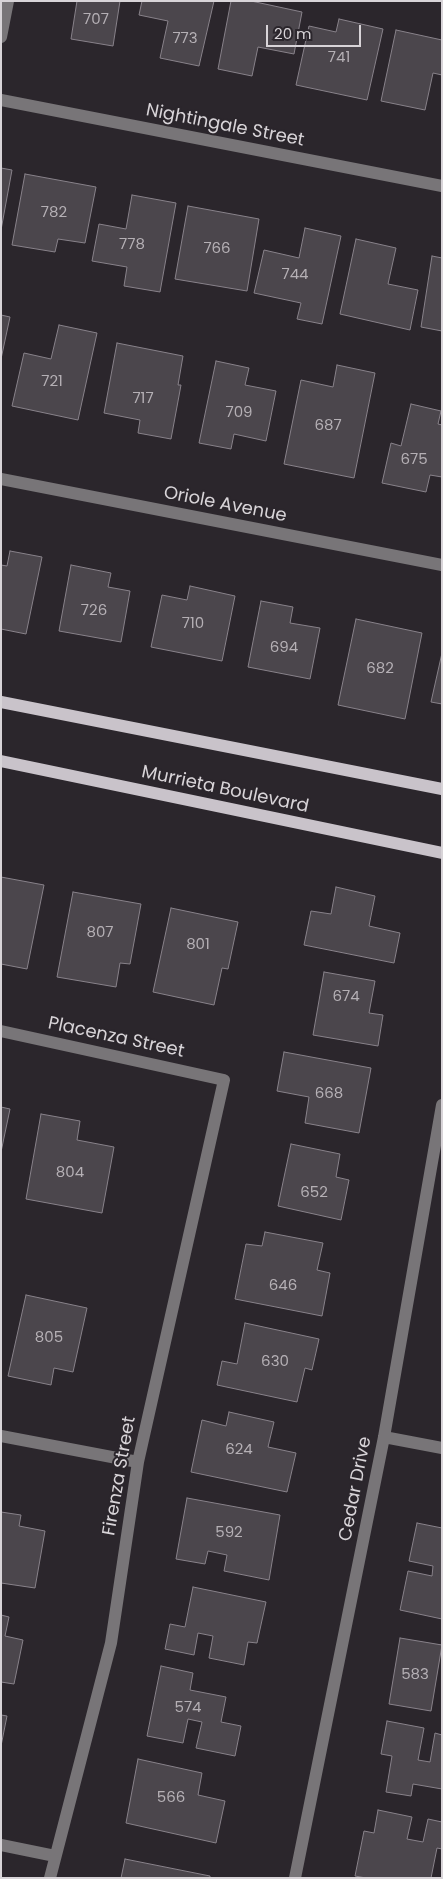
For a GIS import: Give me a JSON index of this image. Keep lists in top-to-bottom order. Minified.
{"streets":{"main road":["Murrieta Boulevard"],"street":["Nightingale Street","Oriole Avenue","Placenza Street","Firenza Street","Cedar Drive"]},"crossings":[["Placenza Street","Firenza Street"]],"house_numbers":["707","773","741","782","778","766","744","721","717","709","687","675","726","710","694","682","807","801","674","668","804","652","646","805","630","624","592","583","574","566"],"scale_bar":"20 m"}
